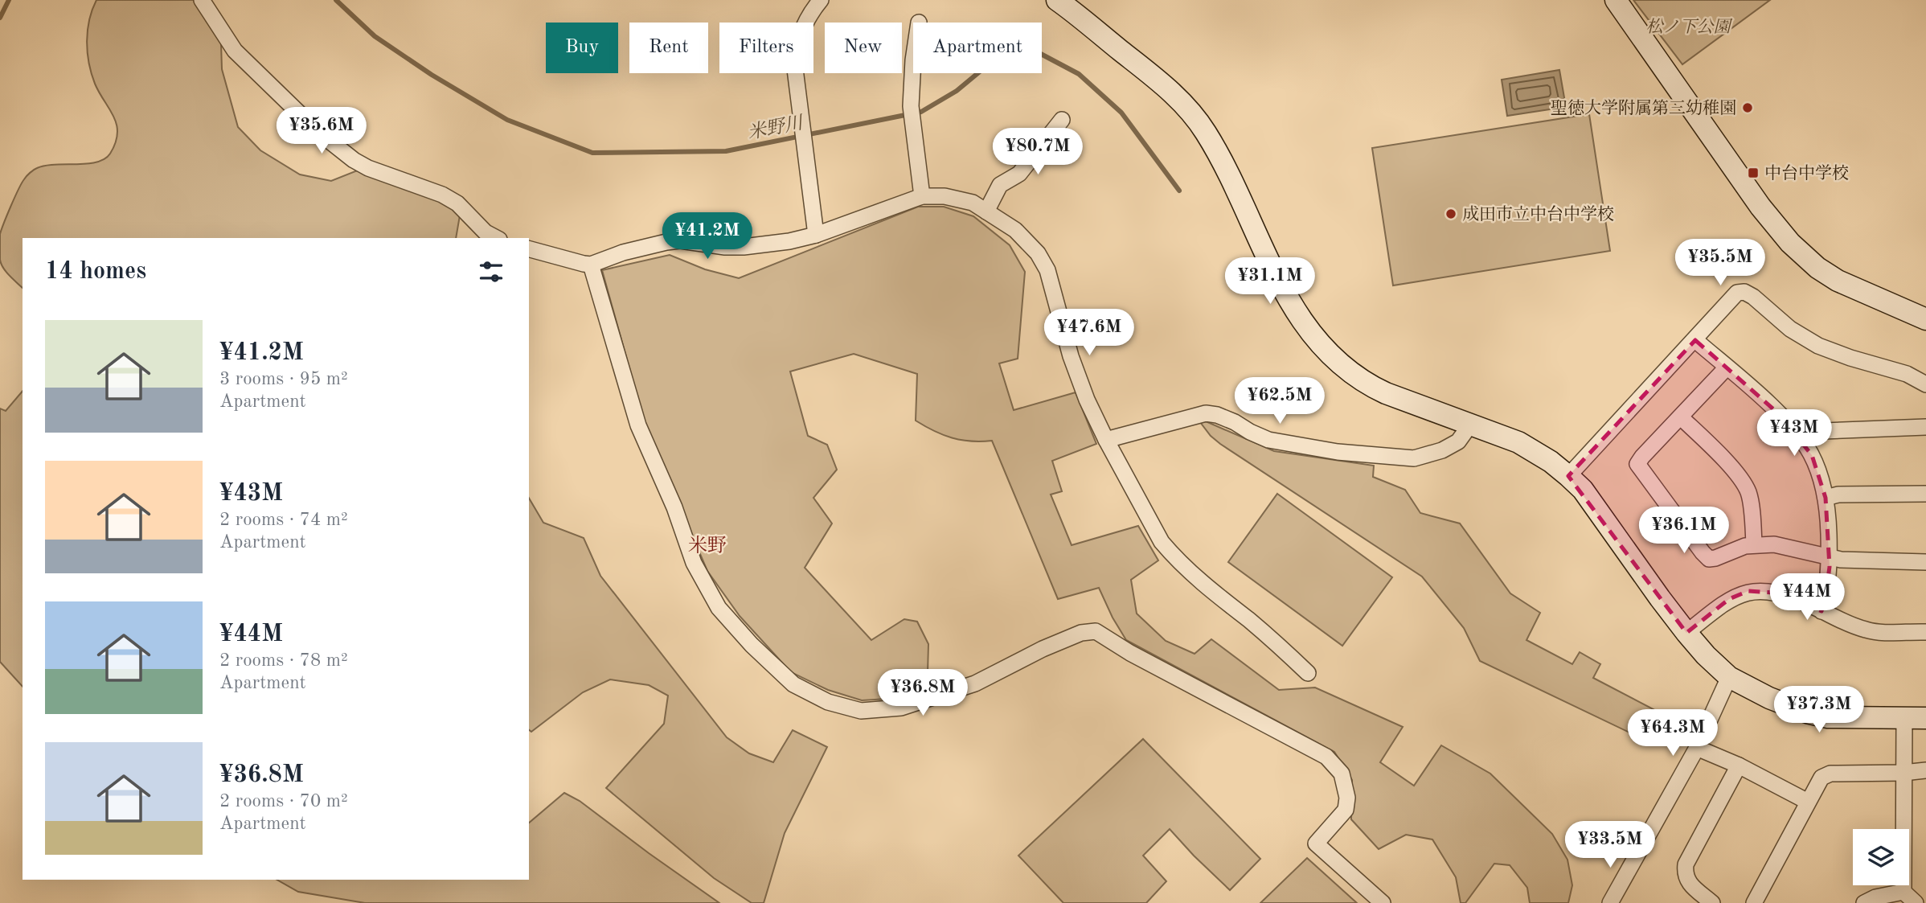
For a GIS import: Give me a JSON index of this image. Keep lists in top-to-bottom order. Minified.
{"districts":["米野"],"water":["米野川"],"parks":["松ノ下公園"],"places":{"other":["聖徳大学附属第三幼稚園","成田市立中台中学校"],"transit":["中台中学校"]},"page":{"chip":["Buy","Rent","Filters","New","Apartment"],"price":["¥35.6M","¥80.7M","¥41.2M","¥35.5M","¥31.1M","¥47.6M","¥62.5M","¥43M","¥36.1M","¥44M","¥36.8M","¥37.3M","¥64.3M","¥33.5M"],"heading":"14 homes","list":[{"name":"¥41.2M","note":"3 rooms · 95 m² · Apartment"},{"name":"¥43M","note":"2 rooms · 74 m² · Apartment"},{"name":"¥44M","note":"2 rooms · 78 m² · Apartment"},{"name":"¥36.8M","note":"2 rooms · 70 m² · Apartment"}]}}
